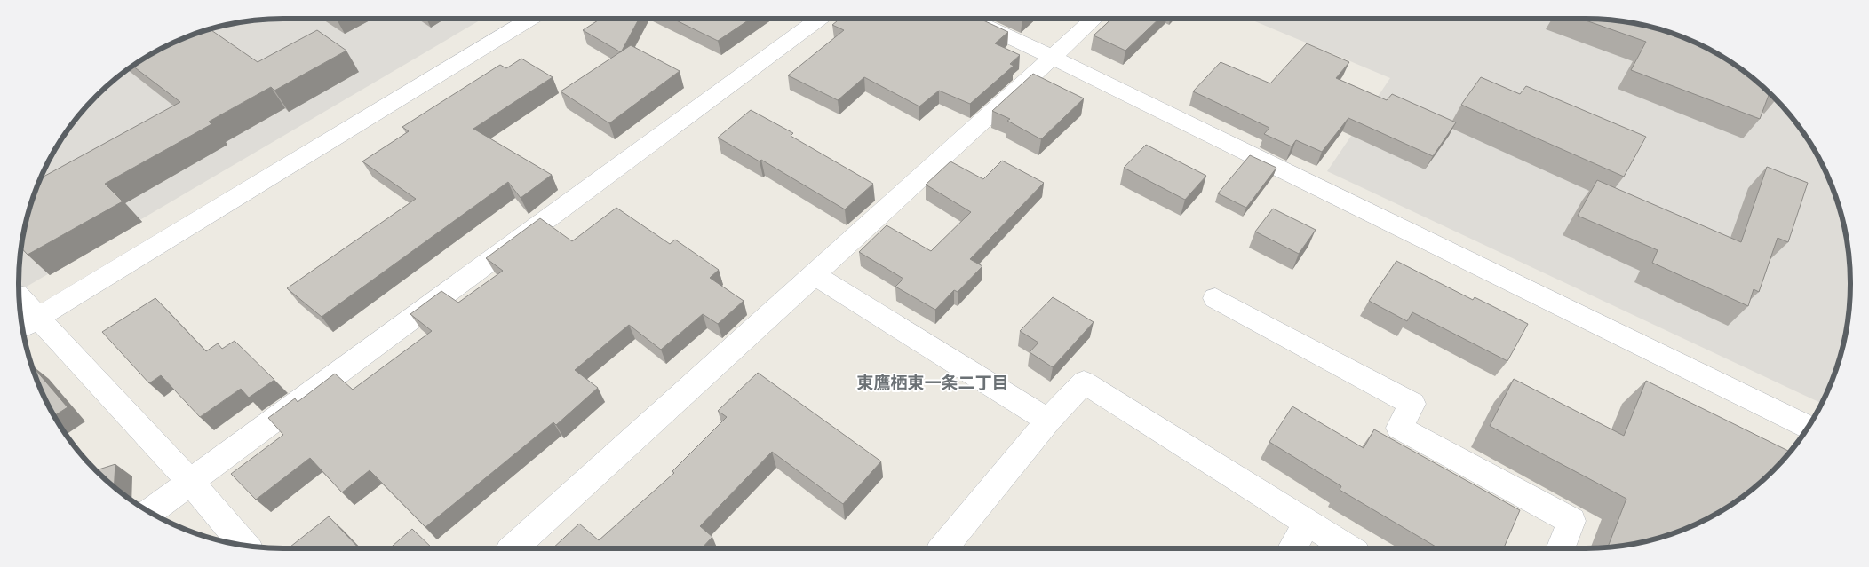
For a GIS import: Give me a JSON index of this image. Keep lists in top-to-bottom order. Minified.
{"districts":["東鷹栖東一条二丁目"]}
